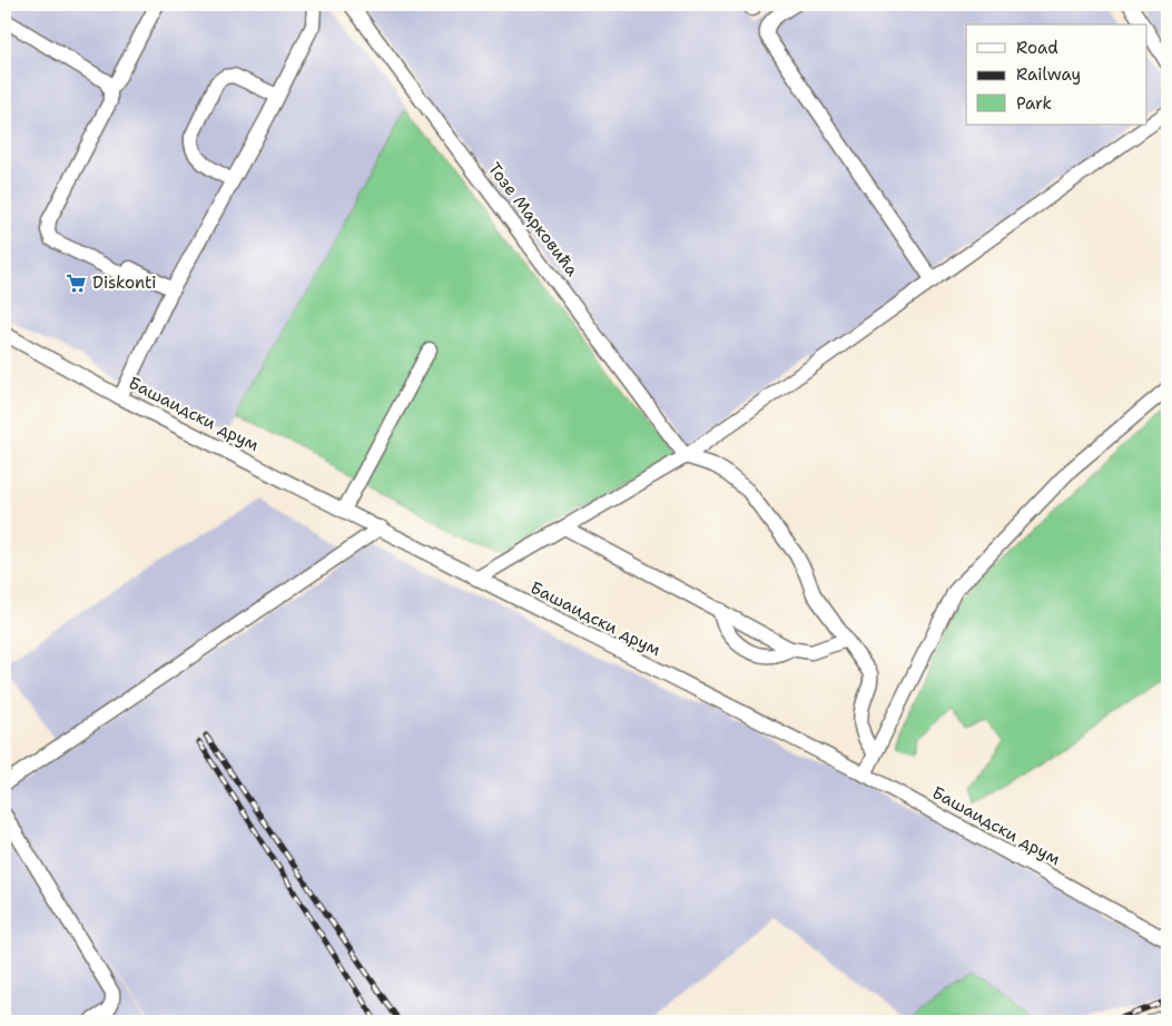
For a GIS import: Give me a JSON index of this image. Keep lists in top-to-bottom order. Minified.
{"streets":{"street":["Тозе Марковића","Башаидски друм"]},"places":{"supermarket":["Diskonti"]},"legend":["Road","Railway","Park"]}
